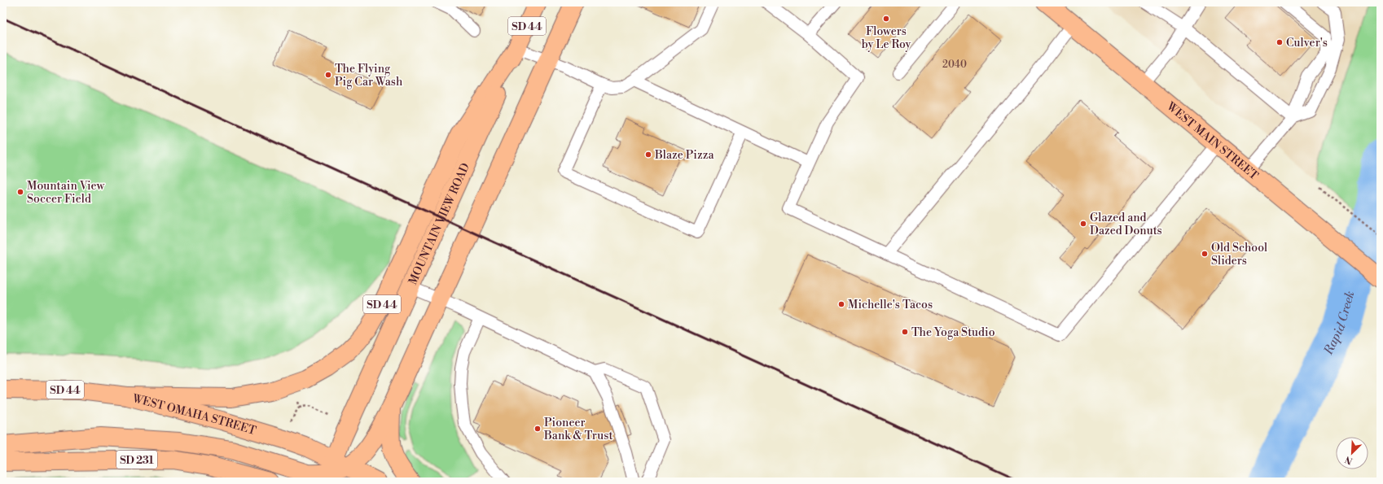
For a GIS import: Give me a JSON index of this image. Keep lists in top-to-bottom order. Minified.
{"streets":{"main road":["SD 44","WEST MAIN STREET","MOUNTAIN VIEW ROAD","WEST OMAHA STREET","SD 231"]},"crossings":[["SD 44","MOUNTAIN VIEW ROAD"],["SD 44","WEST OMAHA STREET"],["MOUNTAIN VIEW ROAD","WEST OMAHA STREET"]],"water":["Rapid Creek"],"places":["Flowers by Le Roy","Culver's","The Flying Pig Car Wash","Blaze Pizza","Mountain View Soccer Field","Glazed and Dazed Donuts","Old School Sliders","Michelle's Tacos","The Yoga Studio","Pioneer Bank & Trust"],"house_numbers":["2040"],"north":"bottom left"}
